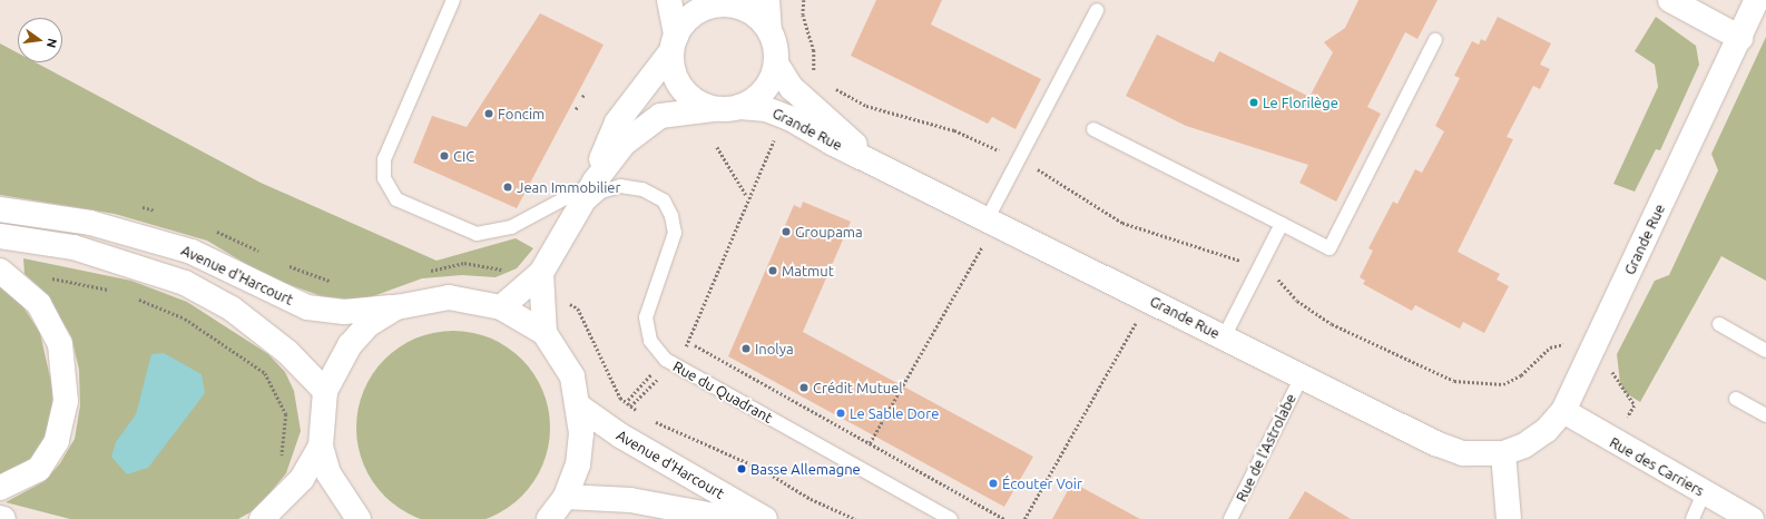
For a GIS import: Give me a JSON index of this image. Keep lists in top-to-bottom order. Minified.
{"streets":{"street":["Grande Rue","Avenue d'Harcourt","Rue des Carriers"],"lane":["Rue du Quadrant","Rue de l'Astrolabe"]},"crossings":[["Grande Rue","Rue de l'Astrolabe"],["Grande Rue","Rue des Carriers"]],"places":["Le Florilège","Foncim","CIC","Jean Immobilier","Groupama","Matmut","Inolya","Crédit Mutuel","Le Sable Dore","Basse Allemagne","Écouter Voir"],"north":"right"}
